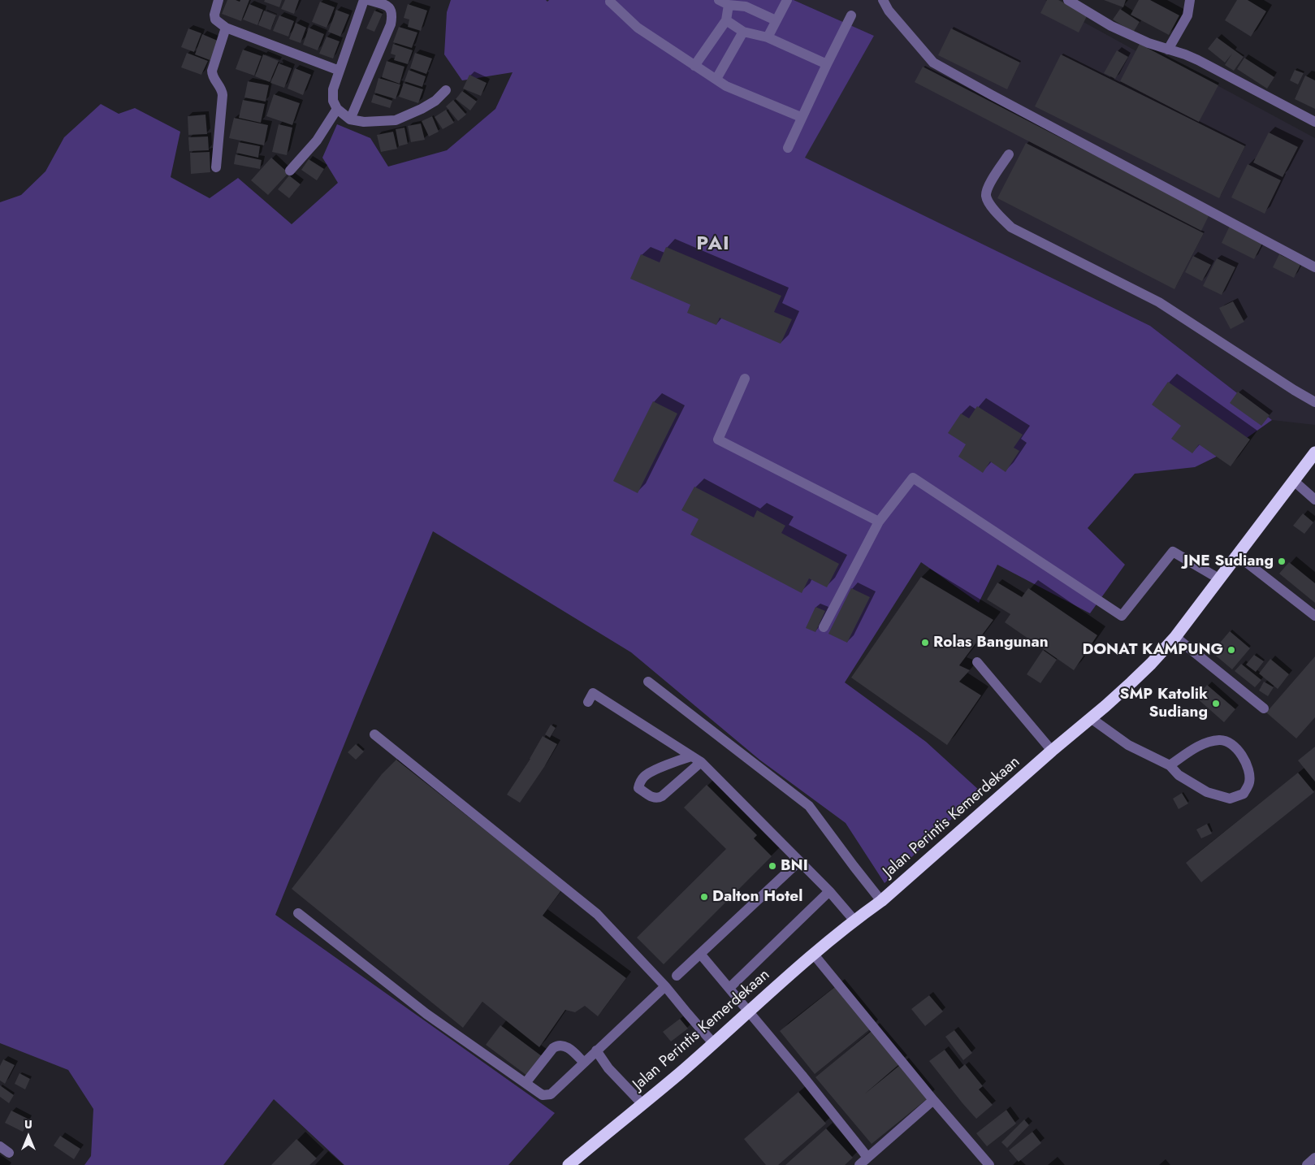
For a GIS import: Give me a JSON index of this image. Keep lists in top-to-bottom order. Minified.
{"streets":{"highway":["Jalan Perintis Kemerdekaan"]},"districts":["PAI"],"places":["JNE Sudiang","Rolas Bangunan","DONAT KAMPUNG","SMP Katolik Sudiang","BNI","Dalton Hotel"],"north":"top"}
